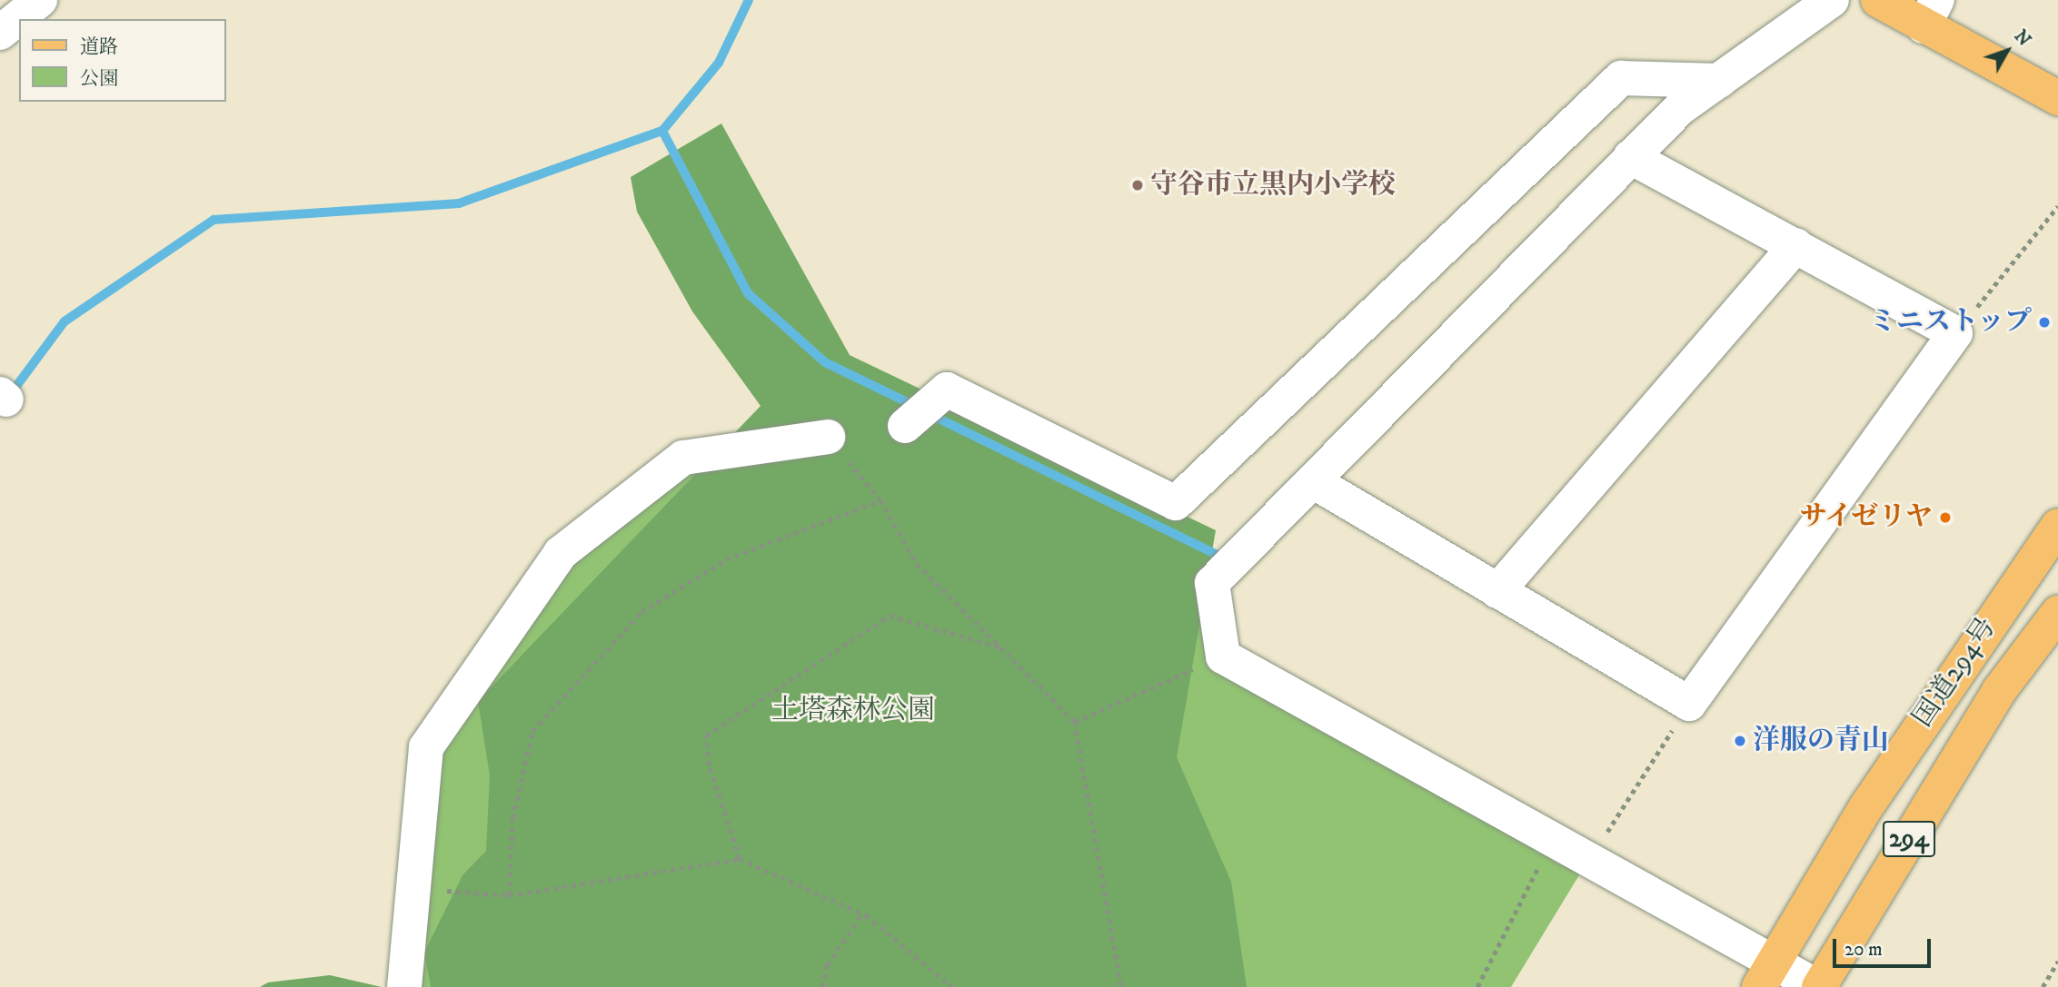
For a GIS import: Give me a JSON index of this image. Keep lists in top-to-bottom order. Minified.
{"streets":{"main road":["国道294号","294"]},"parks":["土塔森林公園"],"places":["守谷市立黒内小学校","ミニストップ","サイゼリヤ","洋服の青山"],"legend":["道路","公園"],"scale_bar":"20 m","north":"top right"}
